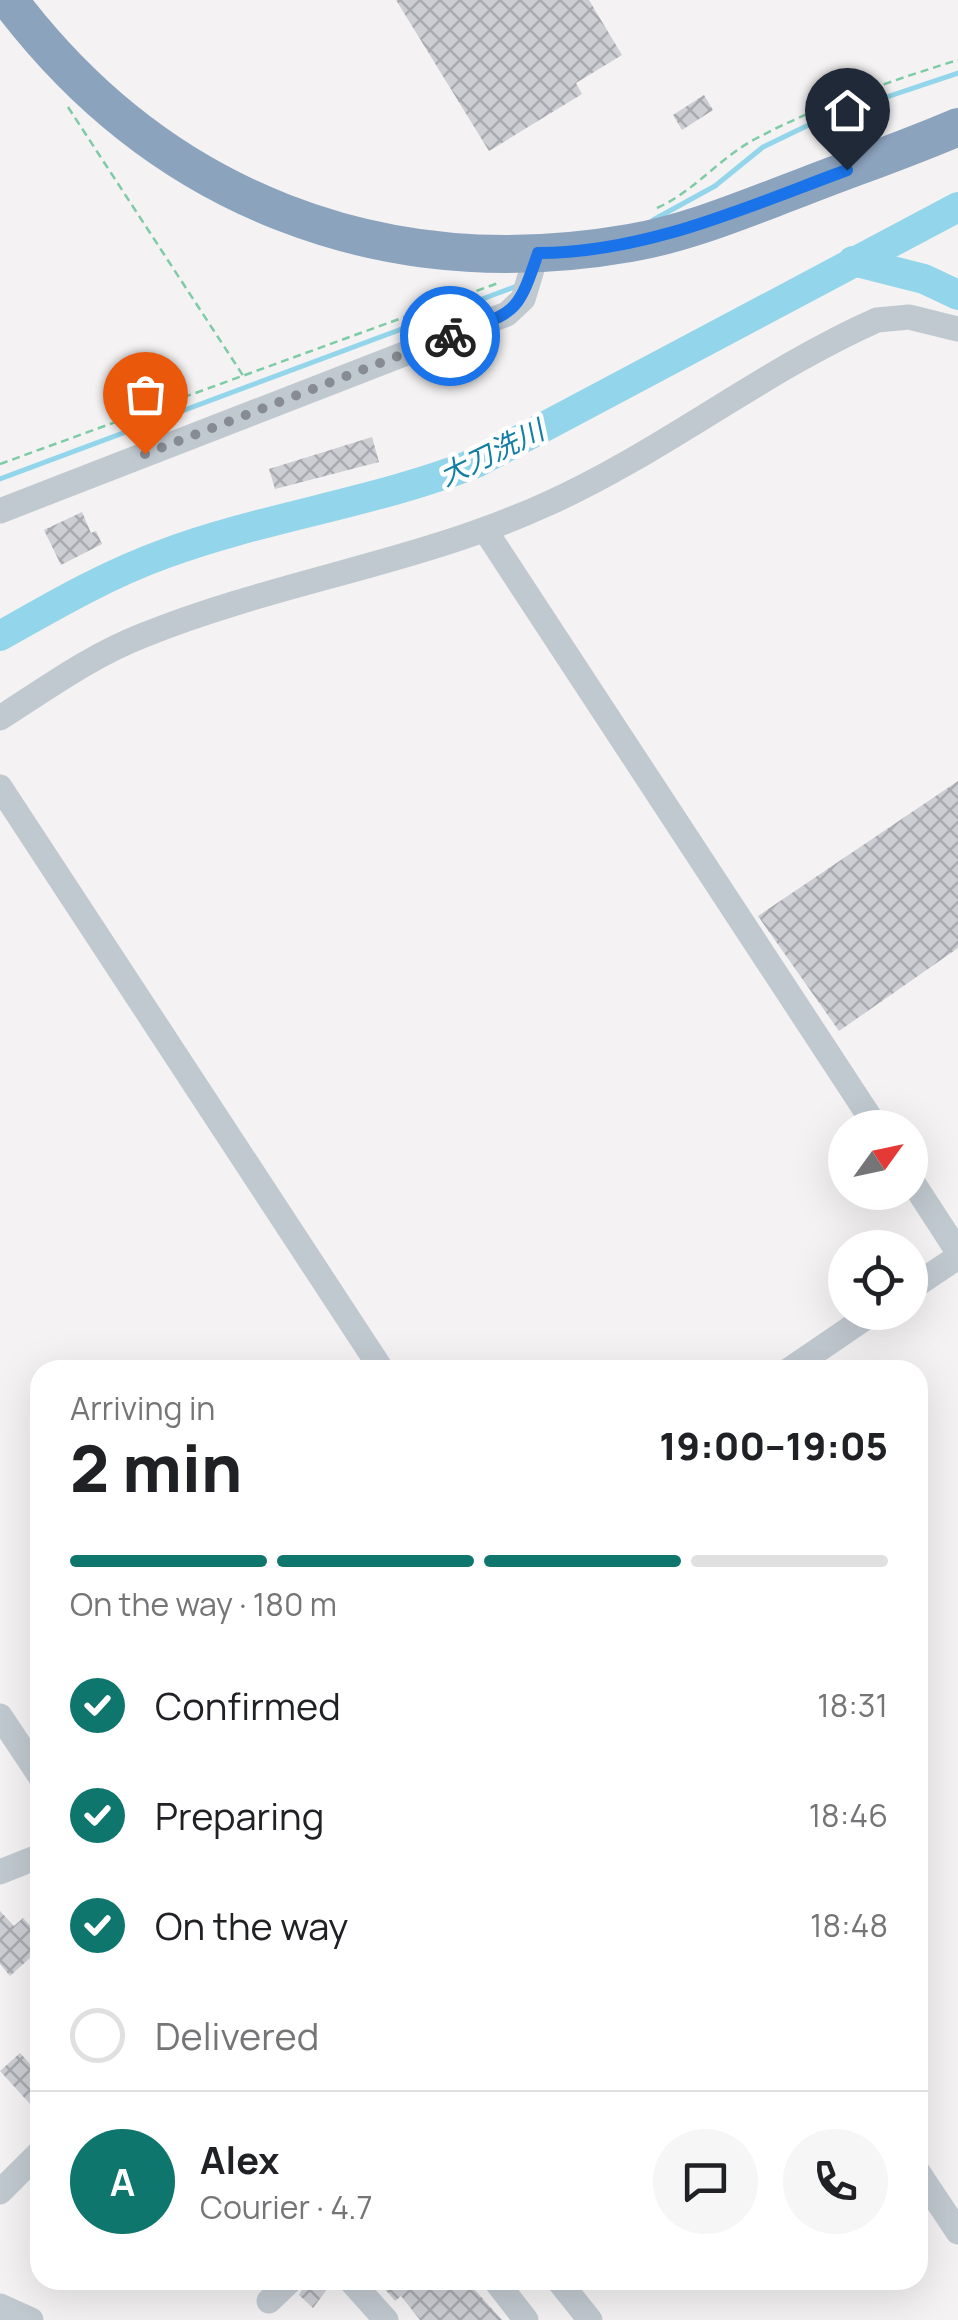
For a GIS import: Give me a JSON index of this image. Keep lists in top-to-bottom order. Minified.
{"water":["大刀洗川"],"north":"top right","page":{"heading":["2 min","Arriving in","19:00–19:05"],"panel":["Alex","Courier · 4.7"],"bar":"On the way · 180 m","list":[["Confirmed","18:31"],["Preparing","18:46"],["On the way","18:48"],"Delivered"],"round":"A"}}
